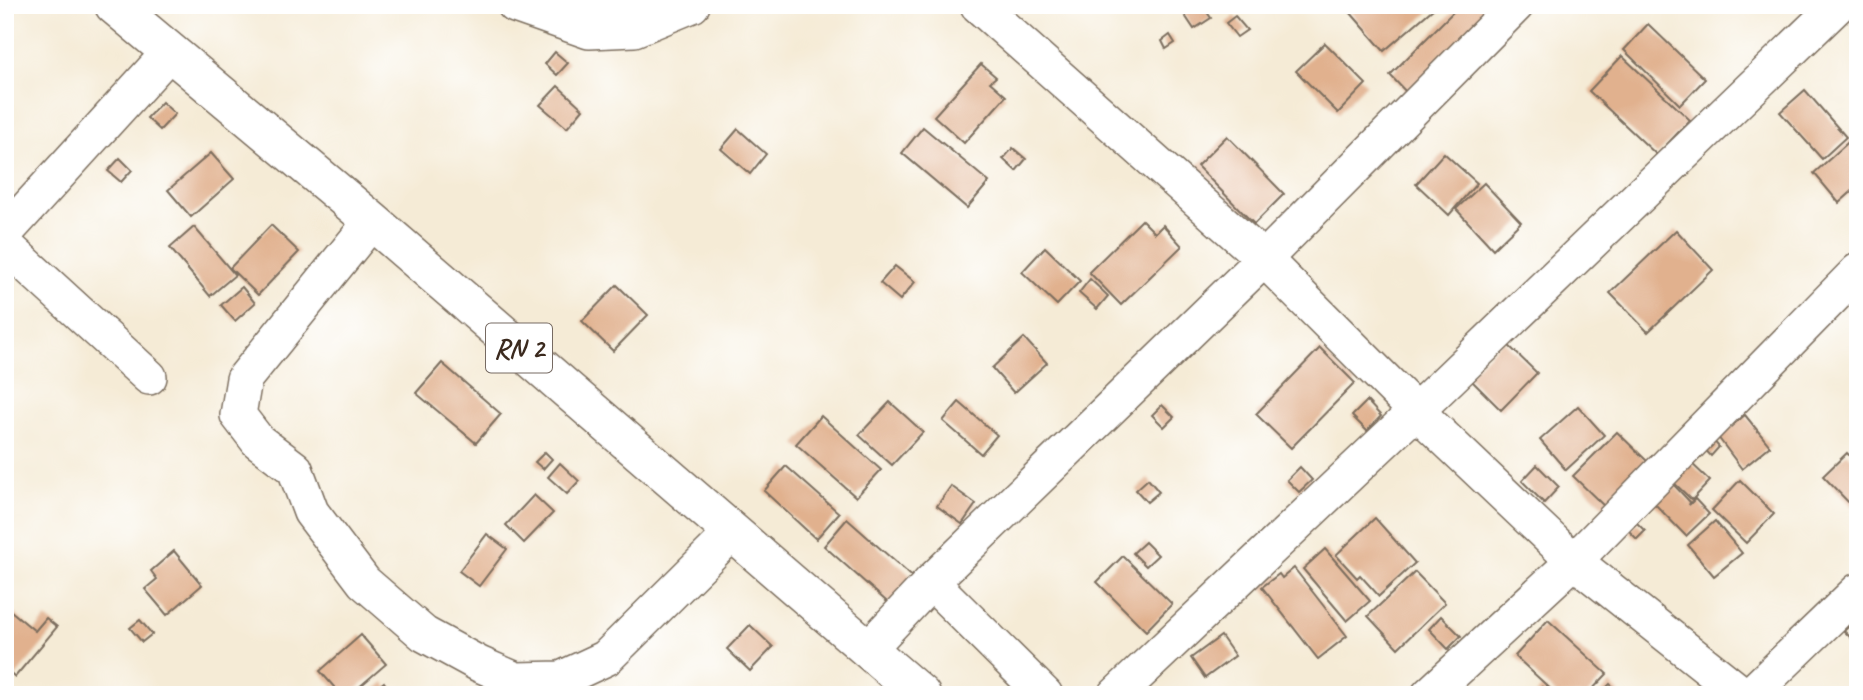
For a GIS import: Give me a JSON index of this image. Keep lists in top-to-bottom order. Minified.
{"streets":{"highway":["RN 2"]}}
